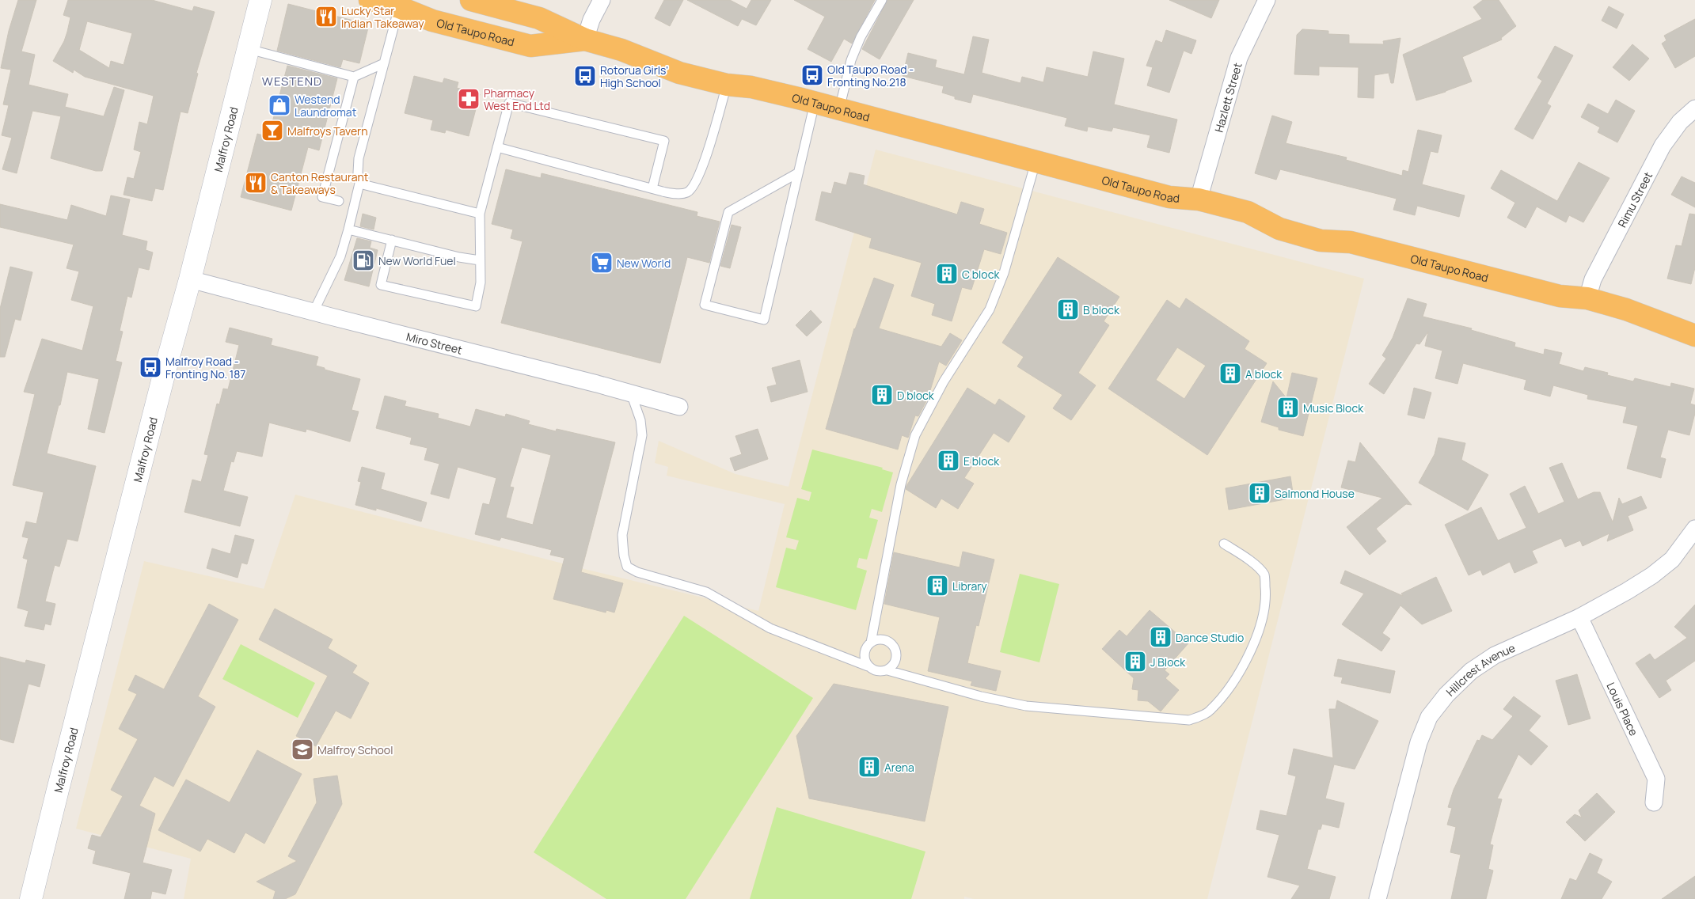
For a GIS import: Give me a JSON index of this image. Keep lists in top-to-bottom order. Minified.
{"streets":{"highway":["Old Taupo Road"],"main road":["Malfroy Road"],"street":["Hazlett Street","Rimu Street","Miro Street","Hillcrest Avenue","Louis Place"]},"crossings":[["Old Taupo Road","Hazlett Street"],["Old Taupo Road","Rimu Street"],["Malfroy Road","Miro Street"],["Hillcrest Avenue","Louis Place"]],"districts":["WESTEND"],"places":{"restaurant":["Lucky Star Indian Takeaway","Canton Restaurant & Takeaways"],"bus stop":["Old Taupo Road - Fronting No.218","Rotorua Girls' High School","Malfroy Road - Fronting No. 187"],"pharmacy":["Pharmacy West End Ltd"],"shop":["Westend Laundromat"],"bar":["Malfroys Tavern"],"fuel station":["New World Fuel"],"supermarket":["New World"],"building":["C block","B block","A block","D block","Music Block","E block","Salmond House","Library","Dance Studio","J Block","Arena"],"school or university":["Malfroy School"]}}
